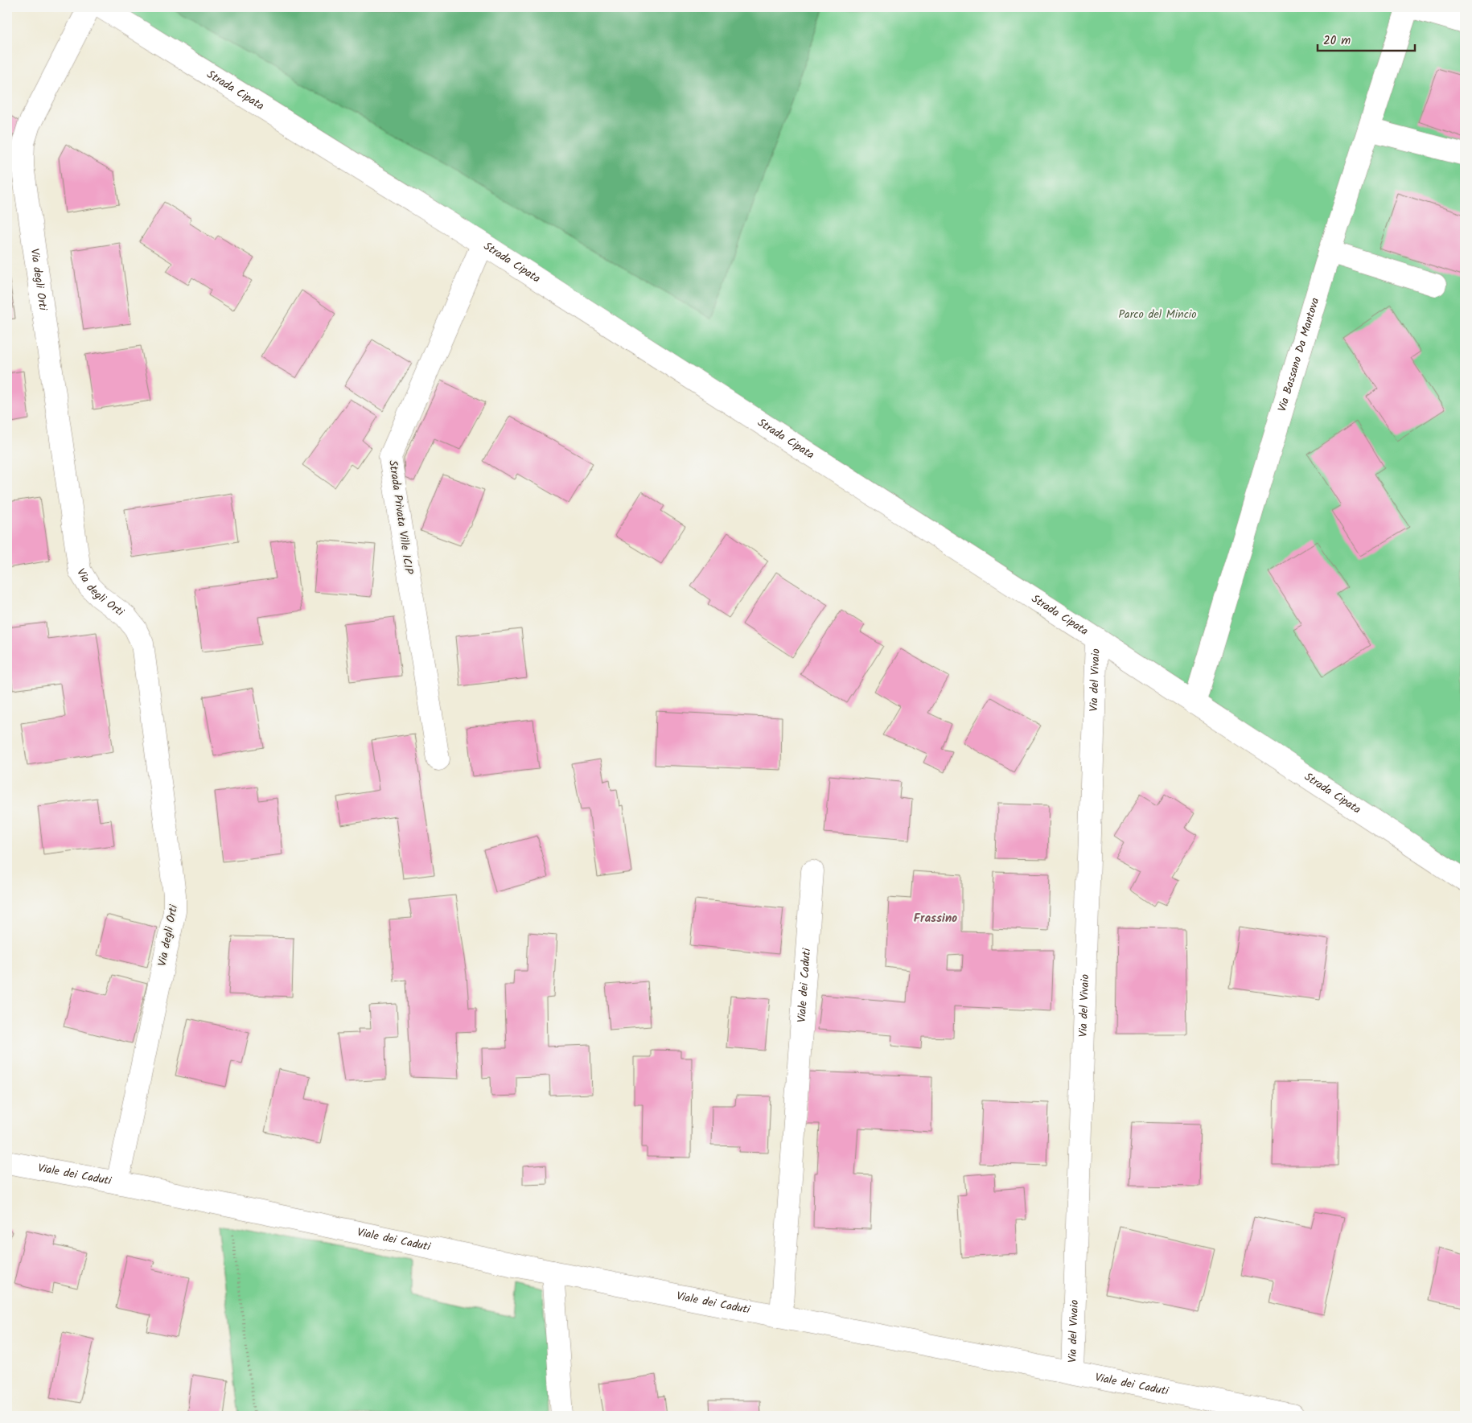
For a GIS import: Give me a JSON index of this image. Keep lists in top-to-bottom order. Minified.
{"streets":{"street":["Strada Cipata","Via degli Orti","Via Bassano Da Mantova","Strada Privata Ville ICIP","Via del Vivaio","Viale dei Caduti"]},"crossings":[["Strada Cipata","Via Bassano Da Mantova"],["Strada Cipata","Strada Privata Ville ICIP"],["Strada Cipata","Via del Vivaio"],["Via degli Orti","Viale dei Caduti"],["Via del Vivaio","Viale dei Caduti"]],"districts":["Frassino"],"parks":["Parco del Mincio"],"scale_bar":"20 m"}
